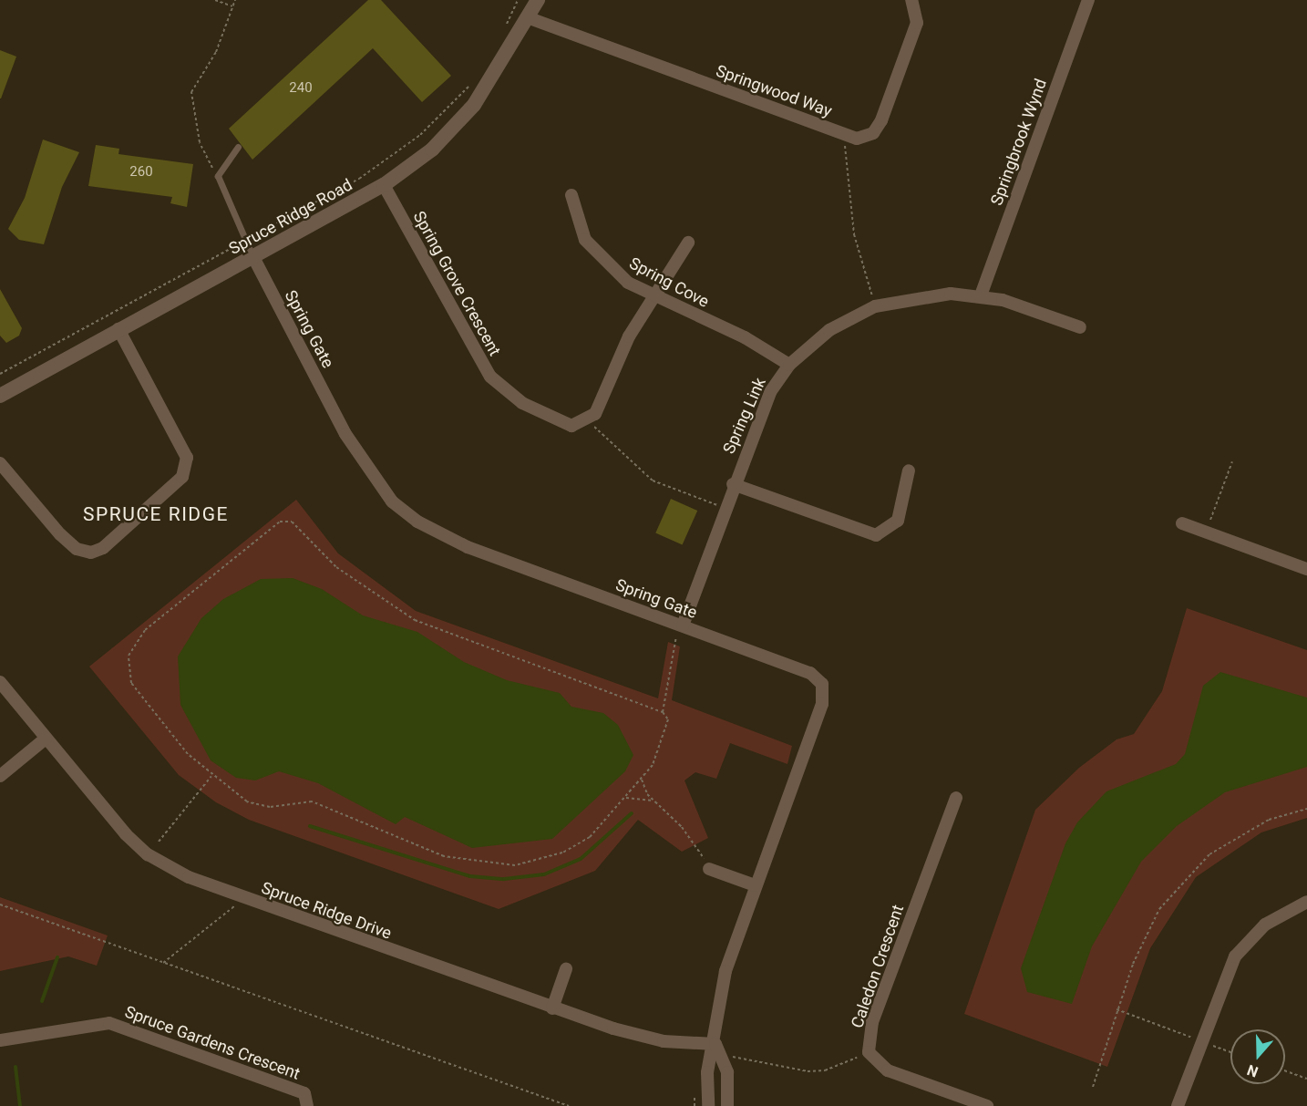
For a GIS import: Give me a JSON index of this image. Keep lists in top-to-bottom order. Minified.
{"streets":{"street":["Springwood Way","Springbrook Wynd","Spruce Ridge Road","Spring Cove","Spring Grove Crescent","Spring Gate","Spring Link","Spruce Ridge Drive","Caledon Crescent","Spruce Gardens Crescent"]},"crossings":[["Springwood Way","Spruce Ridge Road"],["Springbrook Wynd","Spring Link"],["Spruce Ridge Road","Spring Grove Crescent"],["Spruce Ridge Road","Spring Gate"],["Spring Cove","Spring Link"],["Spring Gate","Spring Link"],["Spring Gate","Spruce Ridge Drive"]],"districts":["SPRUCE RIDGE"],"house_numbers":["240","260"],"north":"bottom"}
